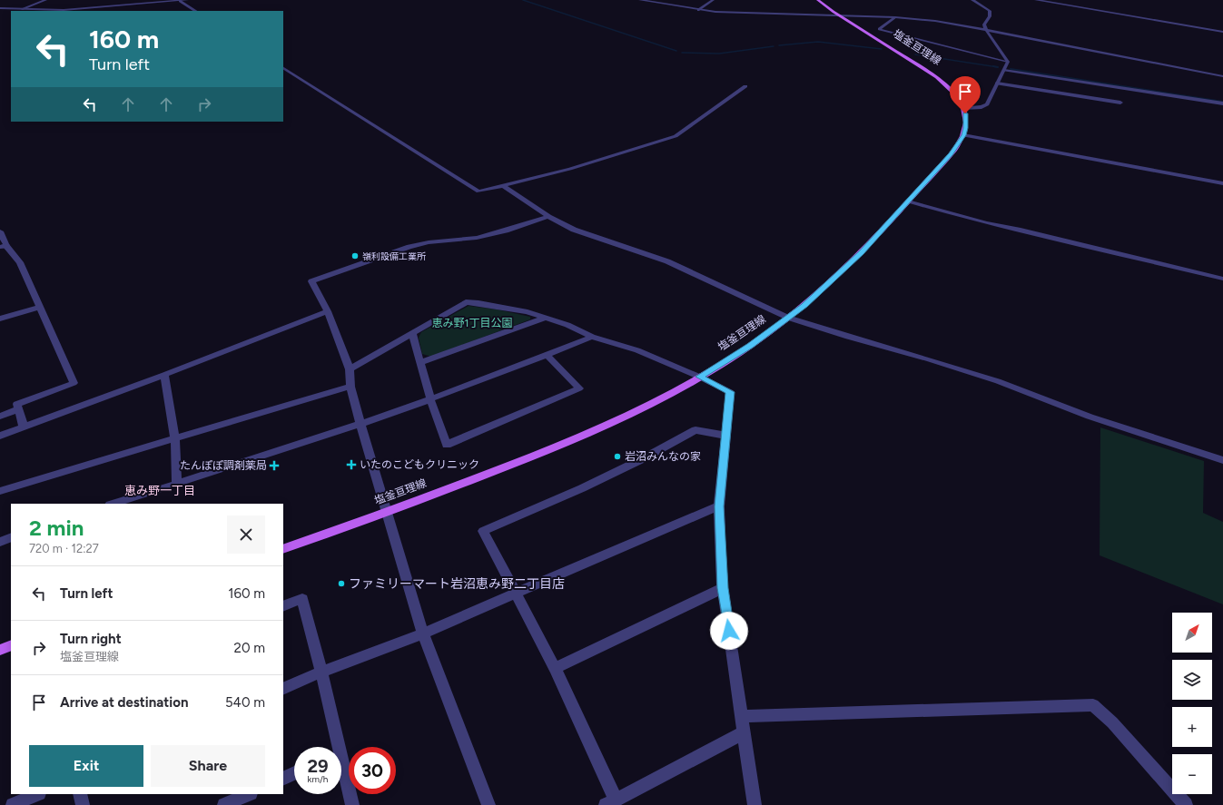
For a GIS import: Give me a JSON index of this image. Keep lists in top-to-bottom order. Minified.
{"streets":{"main road":["塩釜亘理線"]},"districts":["恵み野一丁目"],"parks":["恵み野1丁目公園"],"places":{"other":["嶺利設備工業所","岩沼みんなの家","ファミリーマート岩沼恵み野二丁目店"],"health":["いたのこどもクリニック","たんぽぽ調剤薬局"]},"north":"top right","page":{"turn":["160 m","Turn left"],"heading":["2 min","720 m · 12:27"],"list":[{"name":"Turn left","value":"160 m"},{"name":"Turn right","note":"塩釜亘理線","value":"20 m"},{"name":"Arrive at destination","value":"540 m"}],"map_buttons":["+","−"],"buttons":["Exit","Share"],"speed":"29 km/h","limit":"30"}}
